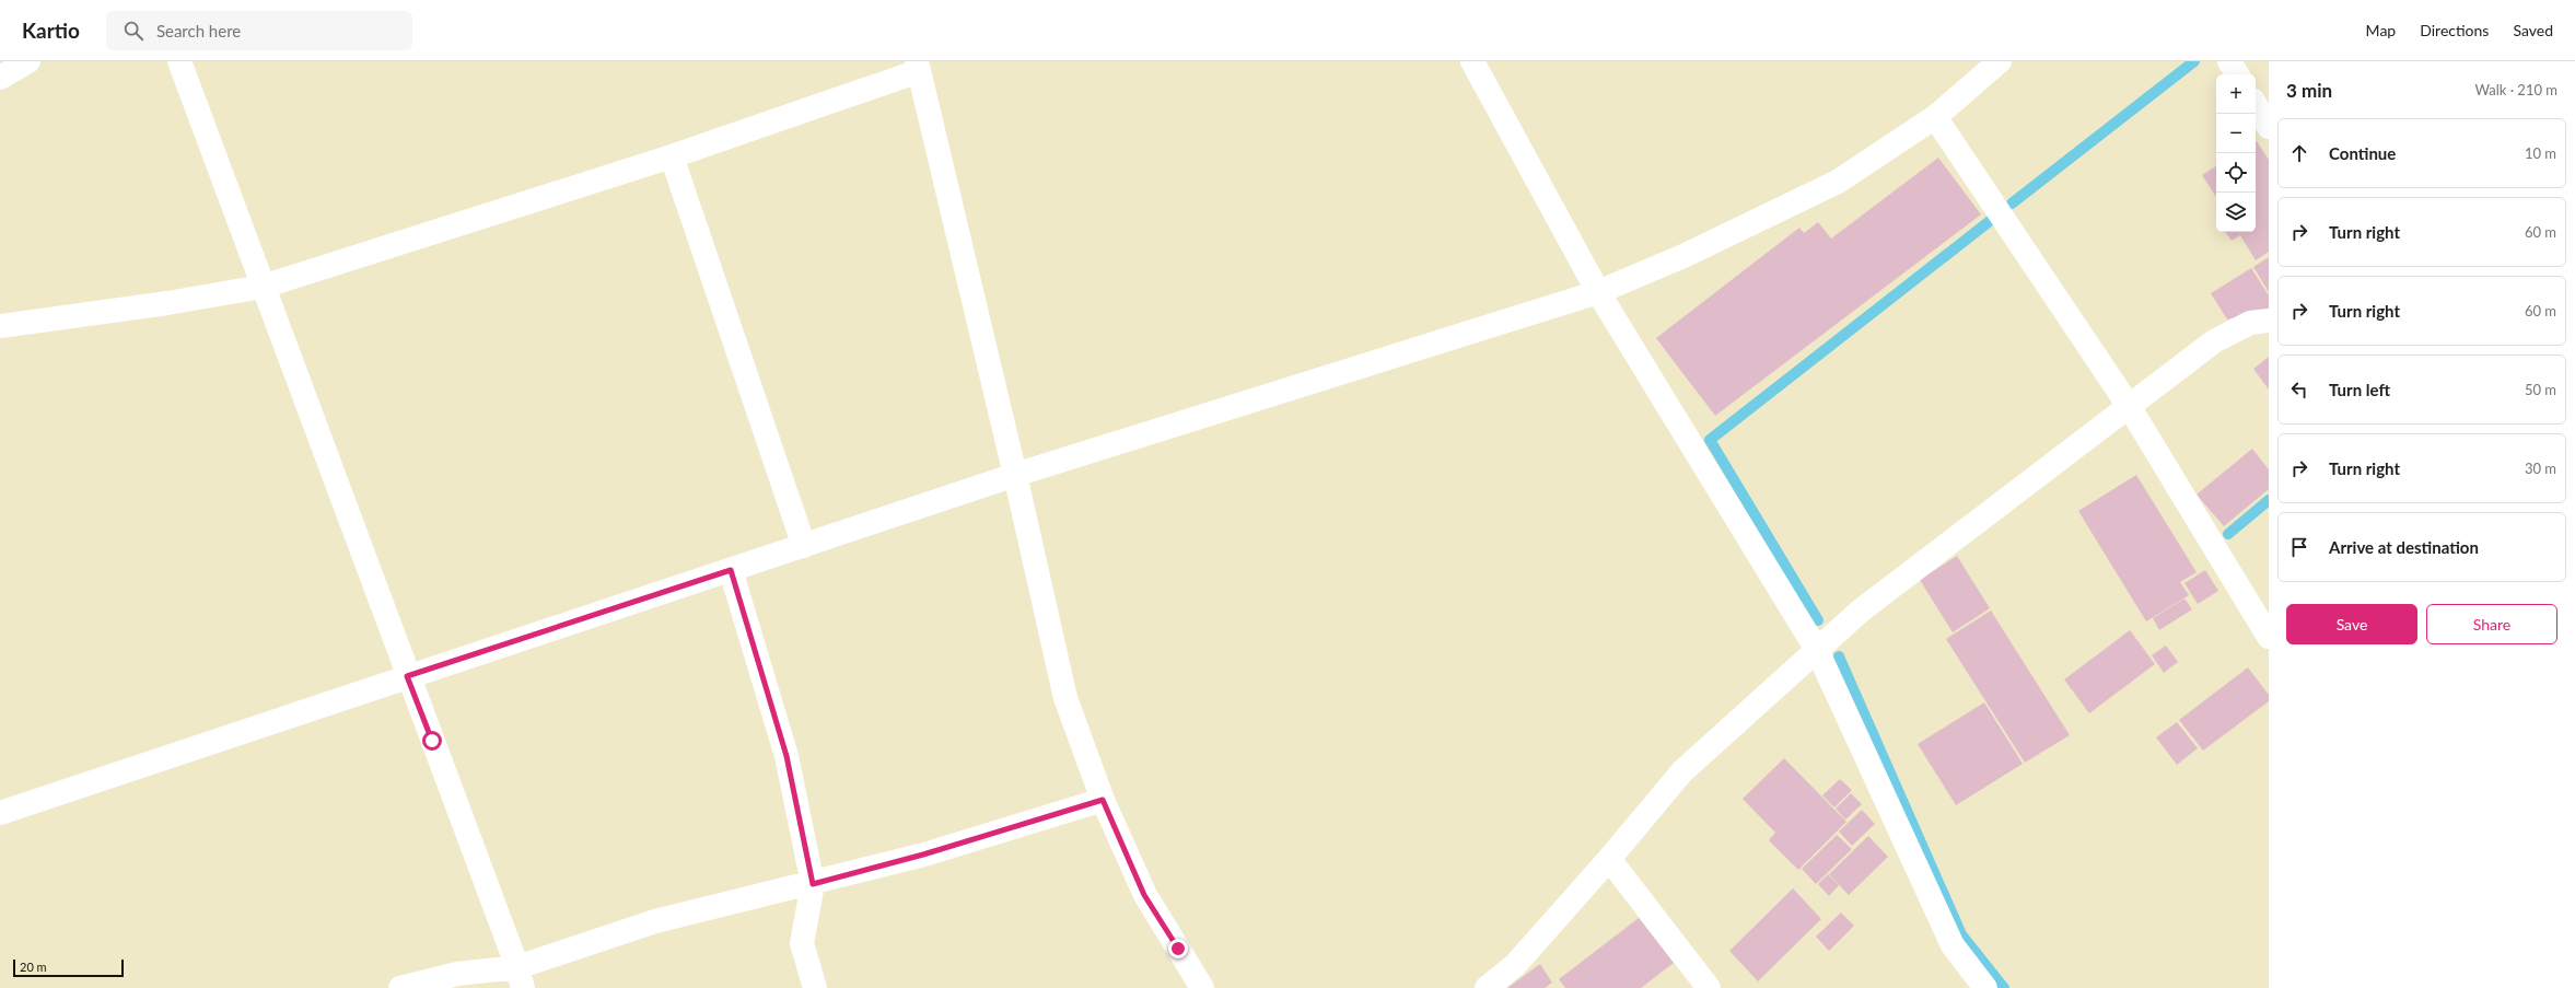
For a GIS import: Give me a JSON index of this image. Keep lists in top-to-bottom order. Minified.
{"scale_bar":"20 m","page":{"header":"Kartio","search":"Search here","nav":["Map","Directions","Saved"],"heading":["3 min","Walk · 210 m"],"map_buttons":["+","−"],"list":[["Continue","10 m"],["Turn right","60 m"],["Turn right","60 m"],["Turn left","50 m"],["Turn right","30 m"],"Arrive at destination"],"buttons":["Save","Share"],"scale":"20 m"}}
